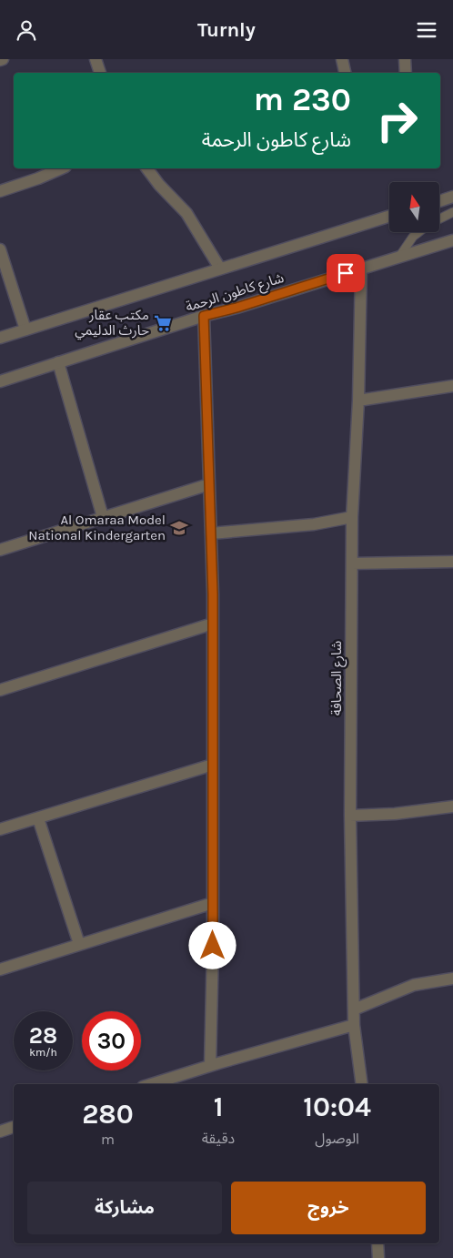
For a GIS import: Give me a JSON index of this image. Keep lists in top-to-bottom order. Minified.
{"streets":{"street":["شارع كاطون الرحمة","شارع الصحافة"]},"crossings":[["شارع كاطون الرحمة","شارع الصحافة"]],"places":{"supermarket":["مكتب عقار حارث الدليمي"],"school or university":["Al Omaraa Model National Kindergarten"]},"north":"top","page":{"header":"Turnly","turn":["230 m","شارع كاطون الرحمة"],"speed":"28 km/h","limit":"30","eta":["10:04","الوصول","1","دقيقة","280","m"],"buttons":["خروج","مشاركة"]}}
